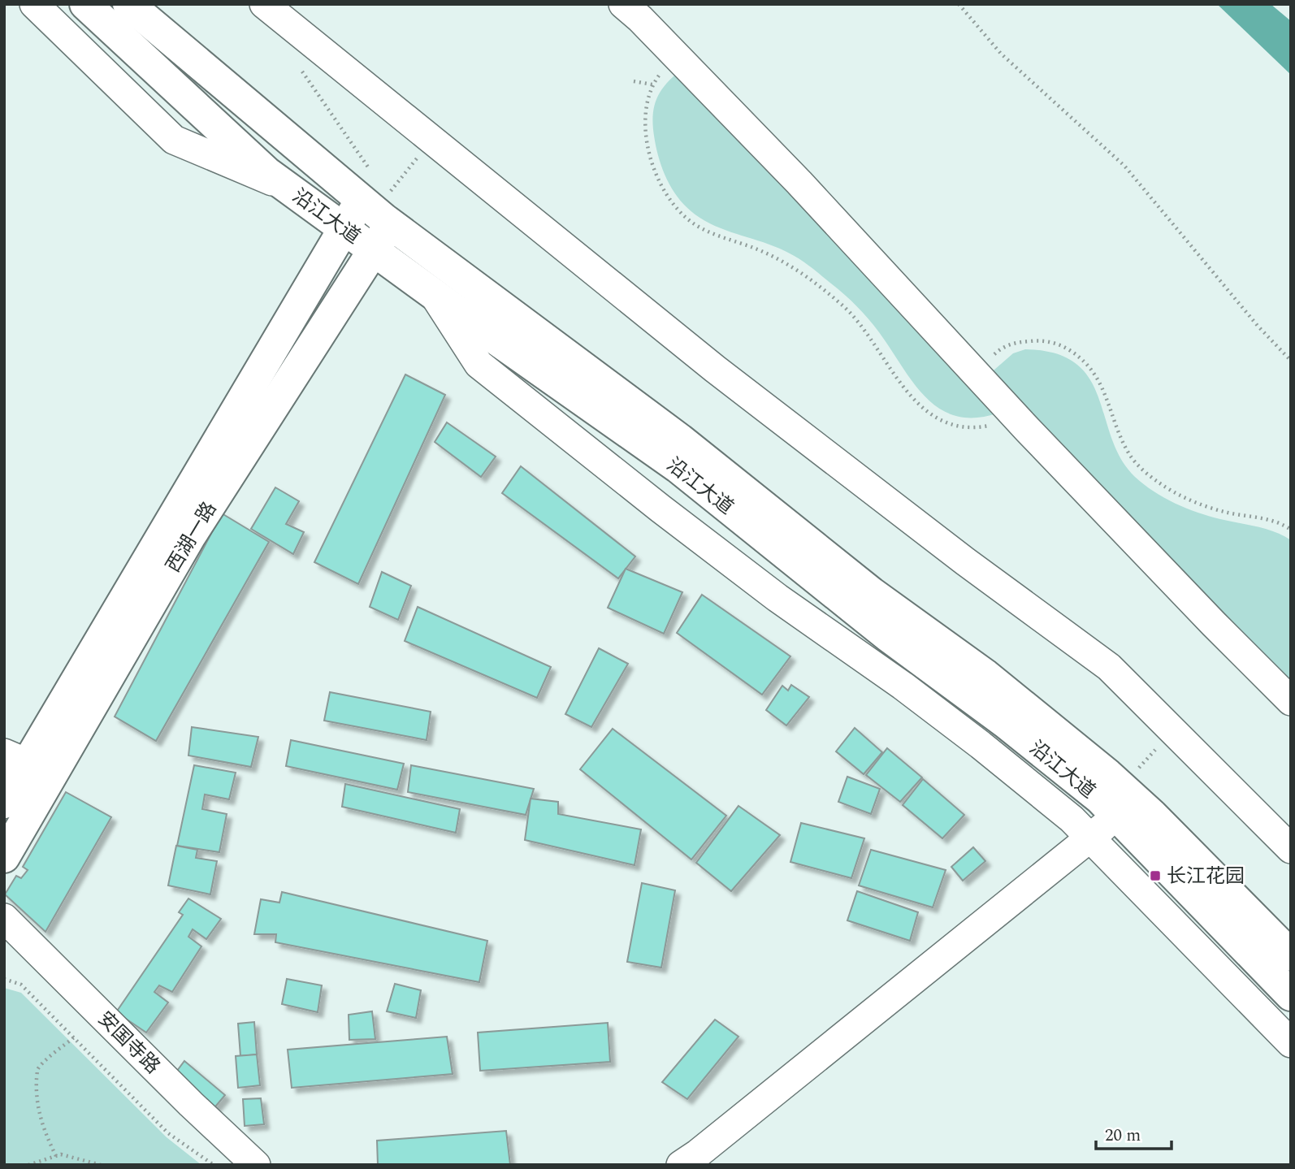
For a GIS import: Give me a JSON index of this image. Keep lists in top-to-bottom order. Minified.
{"streets":{"main road":["沿江大道","西湖一路"],"street":["安国寺路"]},"crossings":[["沿江大道","西湖一路"]],"places":{"transit":["长江花园"]},"scale_bar":"20 m"}
